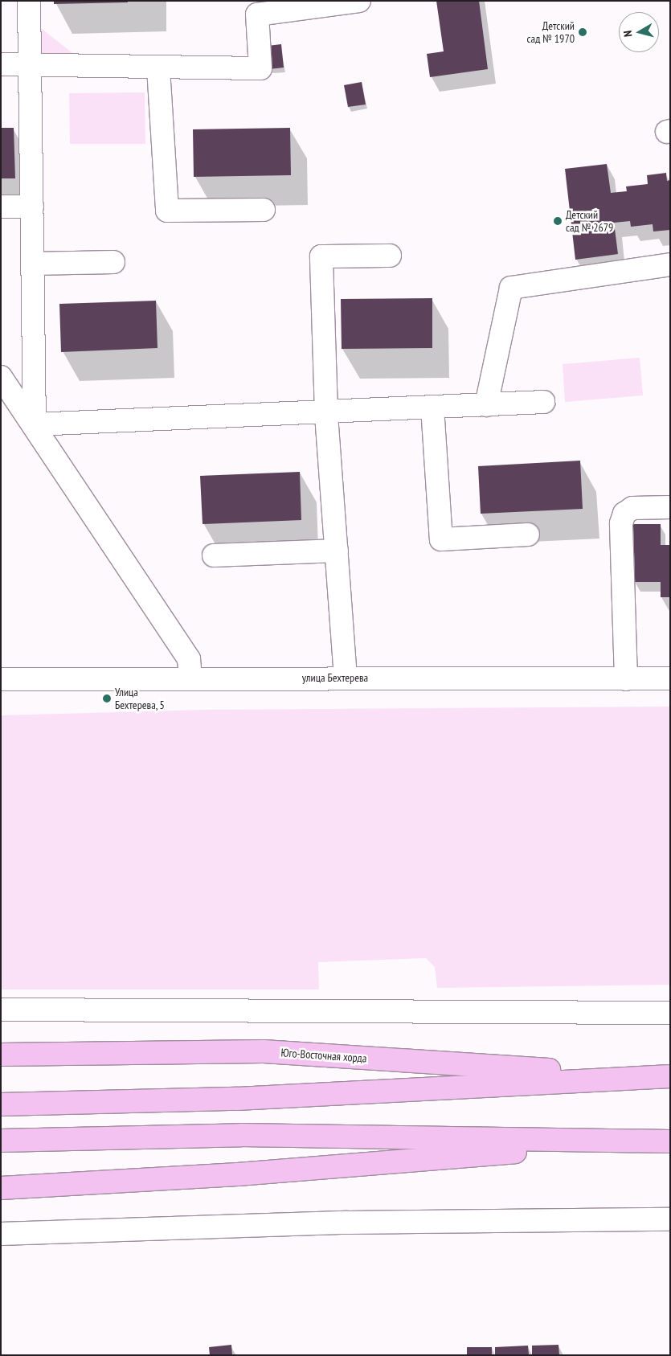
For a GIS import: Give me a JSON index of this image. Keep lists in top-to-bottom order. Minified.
{"streets":{"main road":["Юго-Восточная хорда"],"street":["улица Бехтерева"]},"places":["Детский сад № 1970","Детский сад № 2679","Улица Бехтерева, 5"],"north":"left"}
